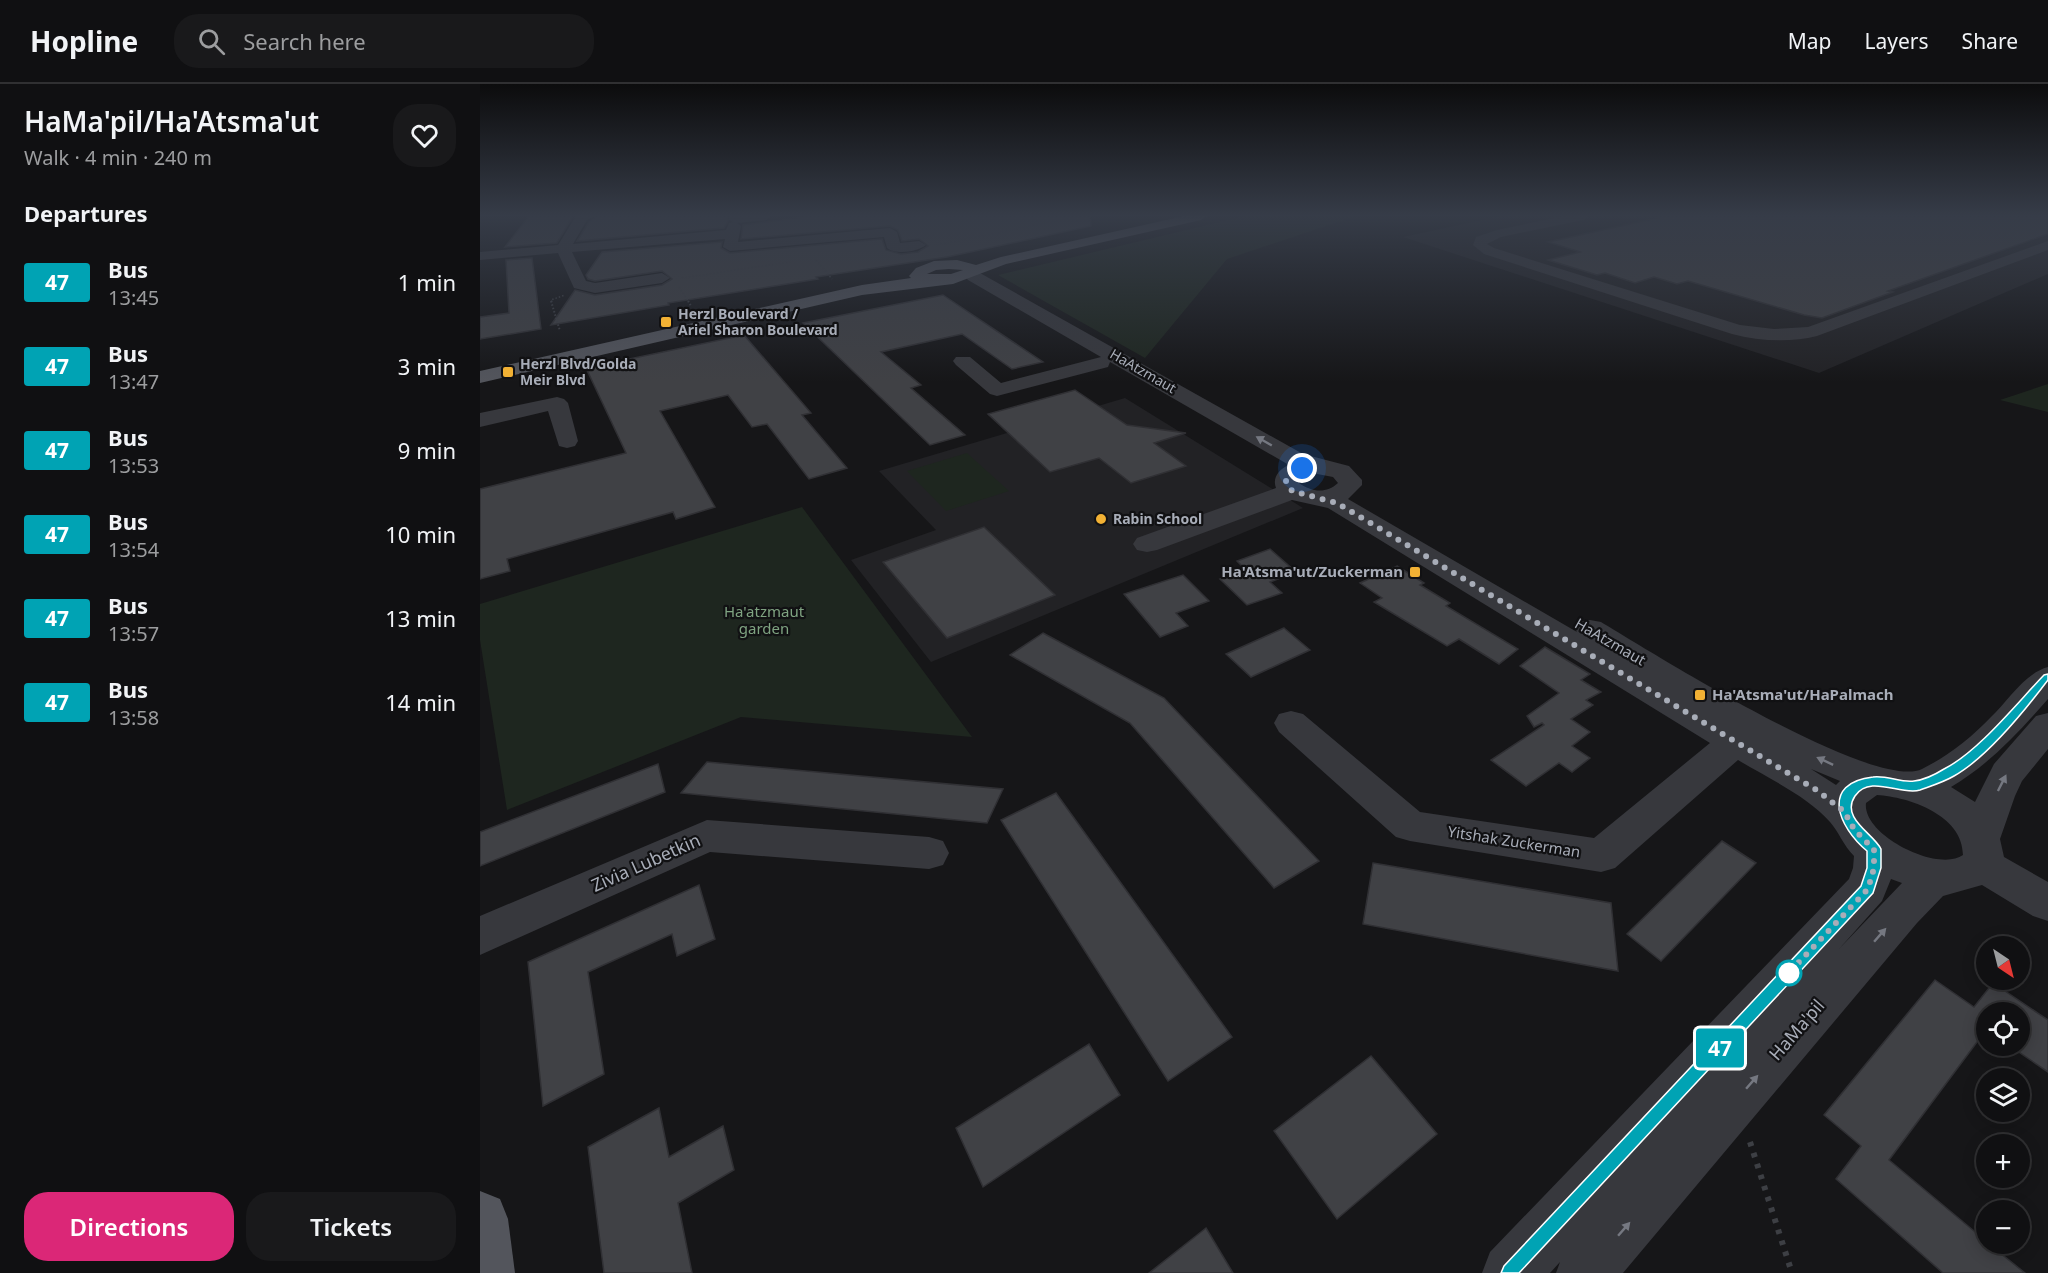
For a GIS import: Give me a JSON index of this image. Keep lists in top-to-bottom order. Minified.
{"streets":{"street":["HaAtzmaut","Yitshak Zuckerman","Zivia Lubetkin","HaMa'pil"]},"crossings":[["HaAtzmaut","Yitshak Zuckerman"],["HaAtzmaut","HaMa'pil"]],"parks":["Ha'atzmaut garden"],"places":{"transit":["Herzl Boulevard / Ariel Sharon Boulevard","Herzl Blvd/Golda Meir Blvd","Ha'Atsma'ut/Zuckerman","Ha'Atsma'ut/HaPalmach"],"other":["Rabin School"]},"lines":["bus line 47"],"north":"bottom right","page":{"header":"Hopline","search":"Search here","nav":["Map","Layers","Share"],"heading":[["HaMa'pil/Ha'Atsma'ut","Walk · 4 min · 240 m"],"Departures"],"on_map":"47","list":[{"mark":"47","name":"Bus","note":"13:45","value":"1 min"},{"mark":"47","name":"Bus","note":"13:47","value":"3 min"},{"mark":"47","name":"Bus","note":"13:53","value":"9 min"},{"mark":"47","name":"Bus","note":"13:54","value":"10 min"},{"mark":"47","name":"Bus","note":"13:57","value":"13 min"},{"mark":"47","name":"Bus","note":"13:58","value":"14 min"}],"map_buttons":["+","−"],"buttons":["Directions","Tickets"]}}
